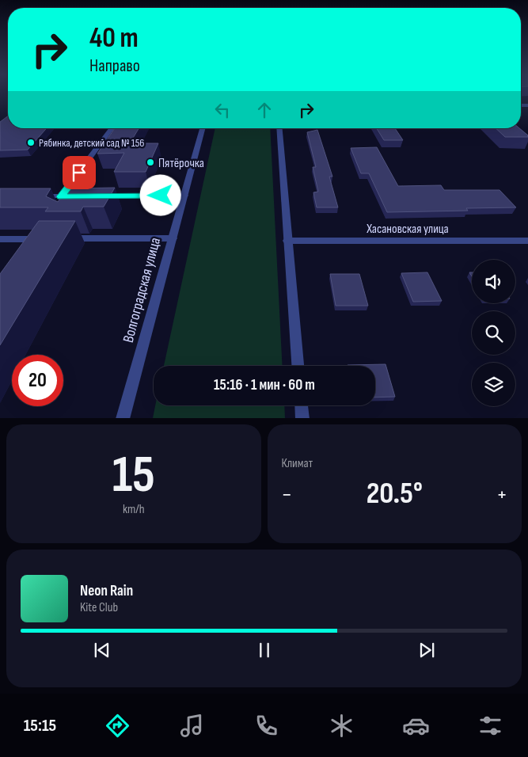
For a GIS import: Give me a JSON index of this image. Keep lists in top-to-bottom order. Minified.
{"streets":{"street":["Хасановская улица","Волгоградская улица"]},"places":["Рябинка, детский сад № 156","Пятёрочка"],"page":{"turn":["40 m","Направо"],"limit":"20","trip":"15:16 · 1 мин · 60 m","tile":[["15","km/h"],"Климат"],"heat":["−","20.5°","+"],"song":["Neon Rain","Kite Club"],"tabs":"15:15"}}
